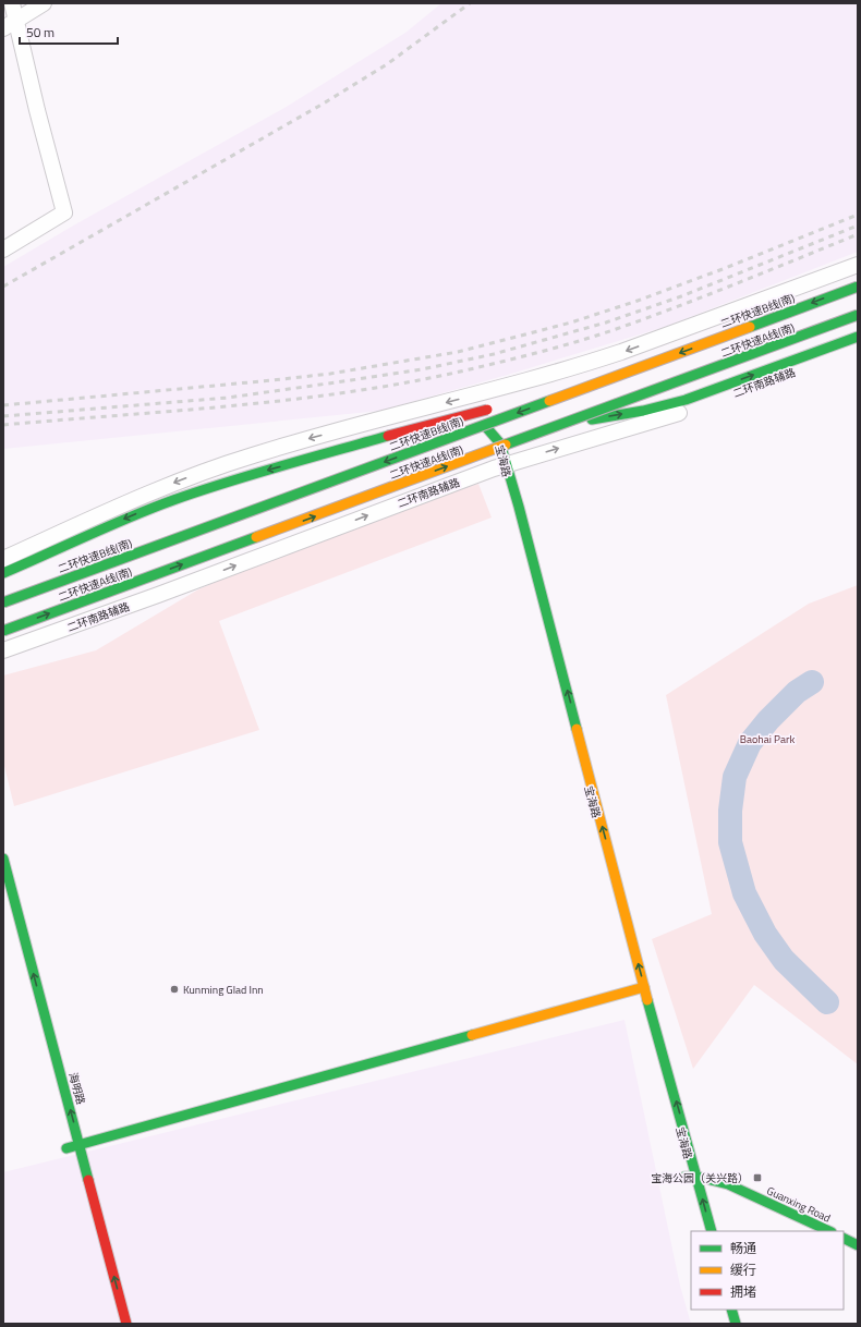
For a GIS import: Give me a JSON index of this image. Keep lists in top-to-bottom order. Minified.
{"streets":{"main road":["二环快速B线(南)","二环快速A线(南)","宝海路","海明路","Guanxing Road"],"street":["二环南路辅路"]},"crossings":[["二环南路辅路","宝海路"],["宝海路","Guanxing Road"]],"one_way":["宝海路","海明路"],"parks":["Baohai Park"],"places":{"other":["Kunming Glad Inn"],"transit":["宝海公园（关兴路）"]},"legend":["畅通","缓行","拥堵"],"scale_bar":"50 m"}
